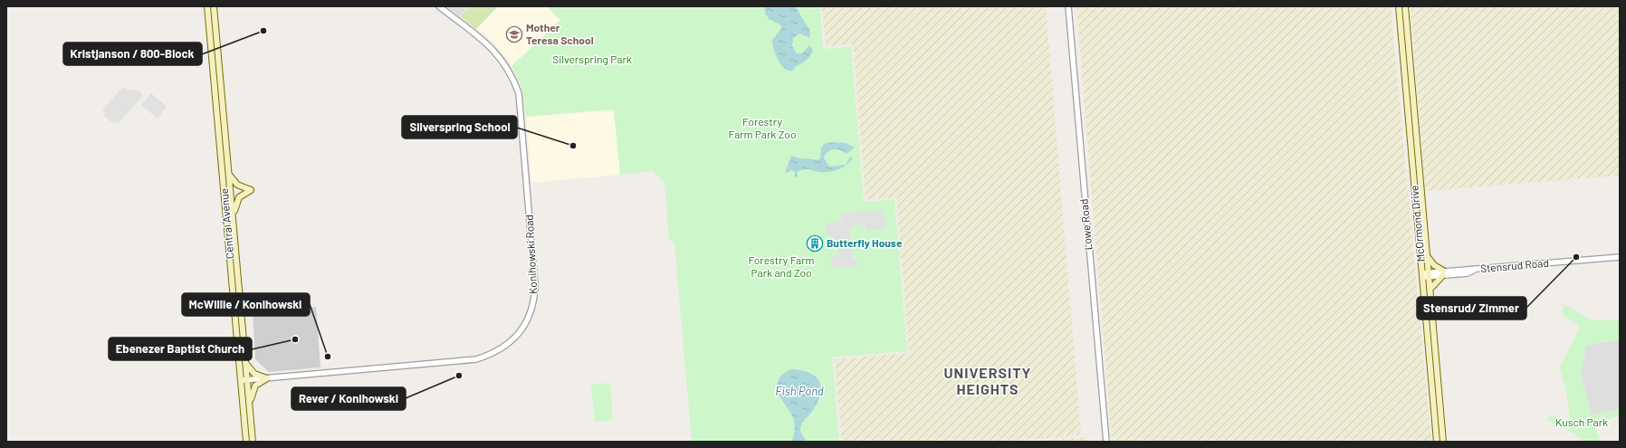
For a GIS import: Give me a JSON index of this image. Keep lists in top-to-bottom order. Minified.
{"streets":{"main road":["Central Avenue","McOrmond Drive"],"street":["Lowe Road","Konihowski Road","Stensrud Road"]},"crossings":[["Central Avenue","Konihowski Road"],["McOrmond Drive","Stensrud Road"]],"districts":["UNIVERSITY HEIGHTS"],"water":["Fish Pond"],"parks":["Silverspring Park","Forestry Farm Park Zoo","Forestry Farm Park and Zoo","Kusch Park"],"places":{"other":["Kristjanson / 800-Block","Silverspring School","Stensrud/ Zimmer","Ebenezer Baptist Church","McWillie / Konihowski","Rever / Konihowski"],"school or university":["Mother Teresa School"],"building":["Butterfly House"]}}
